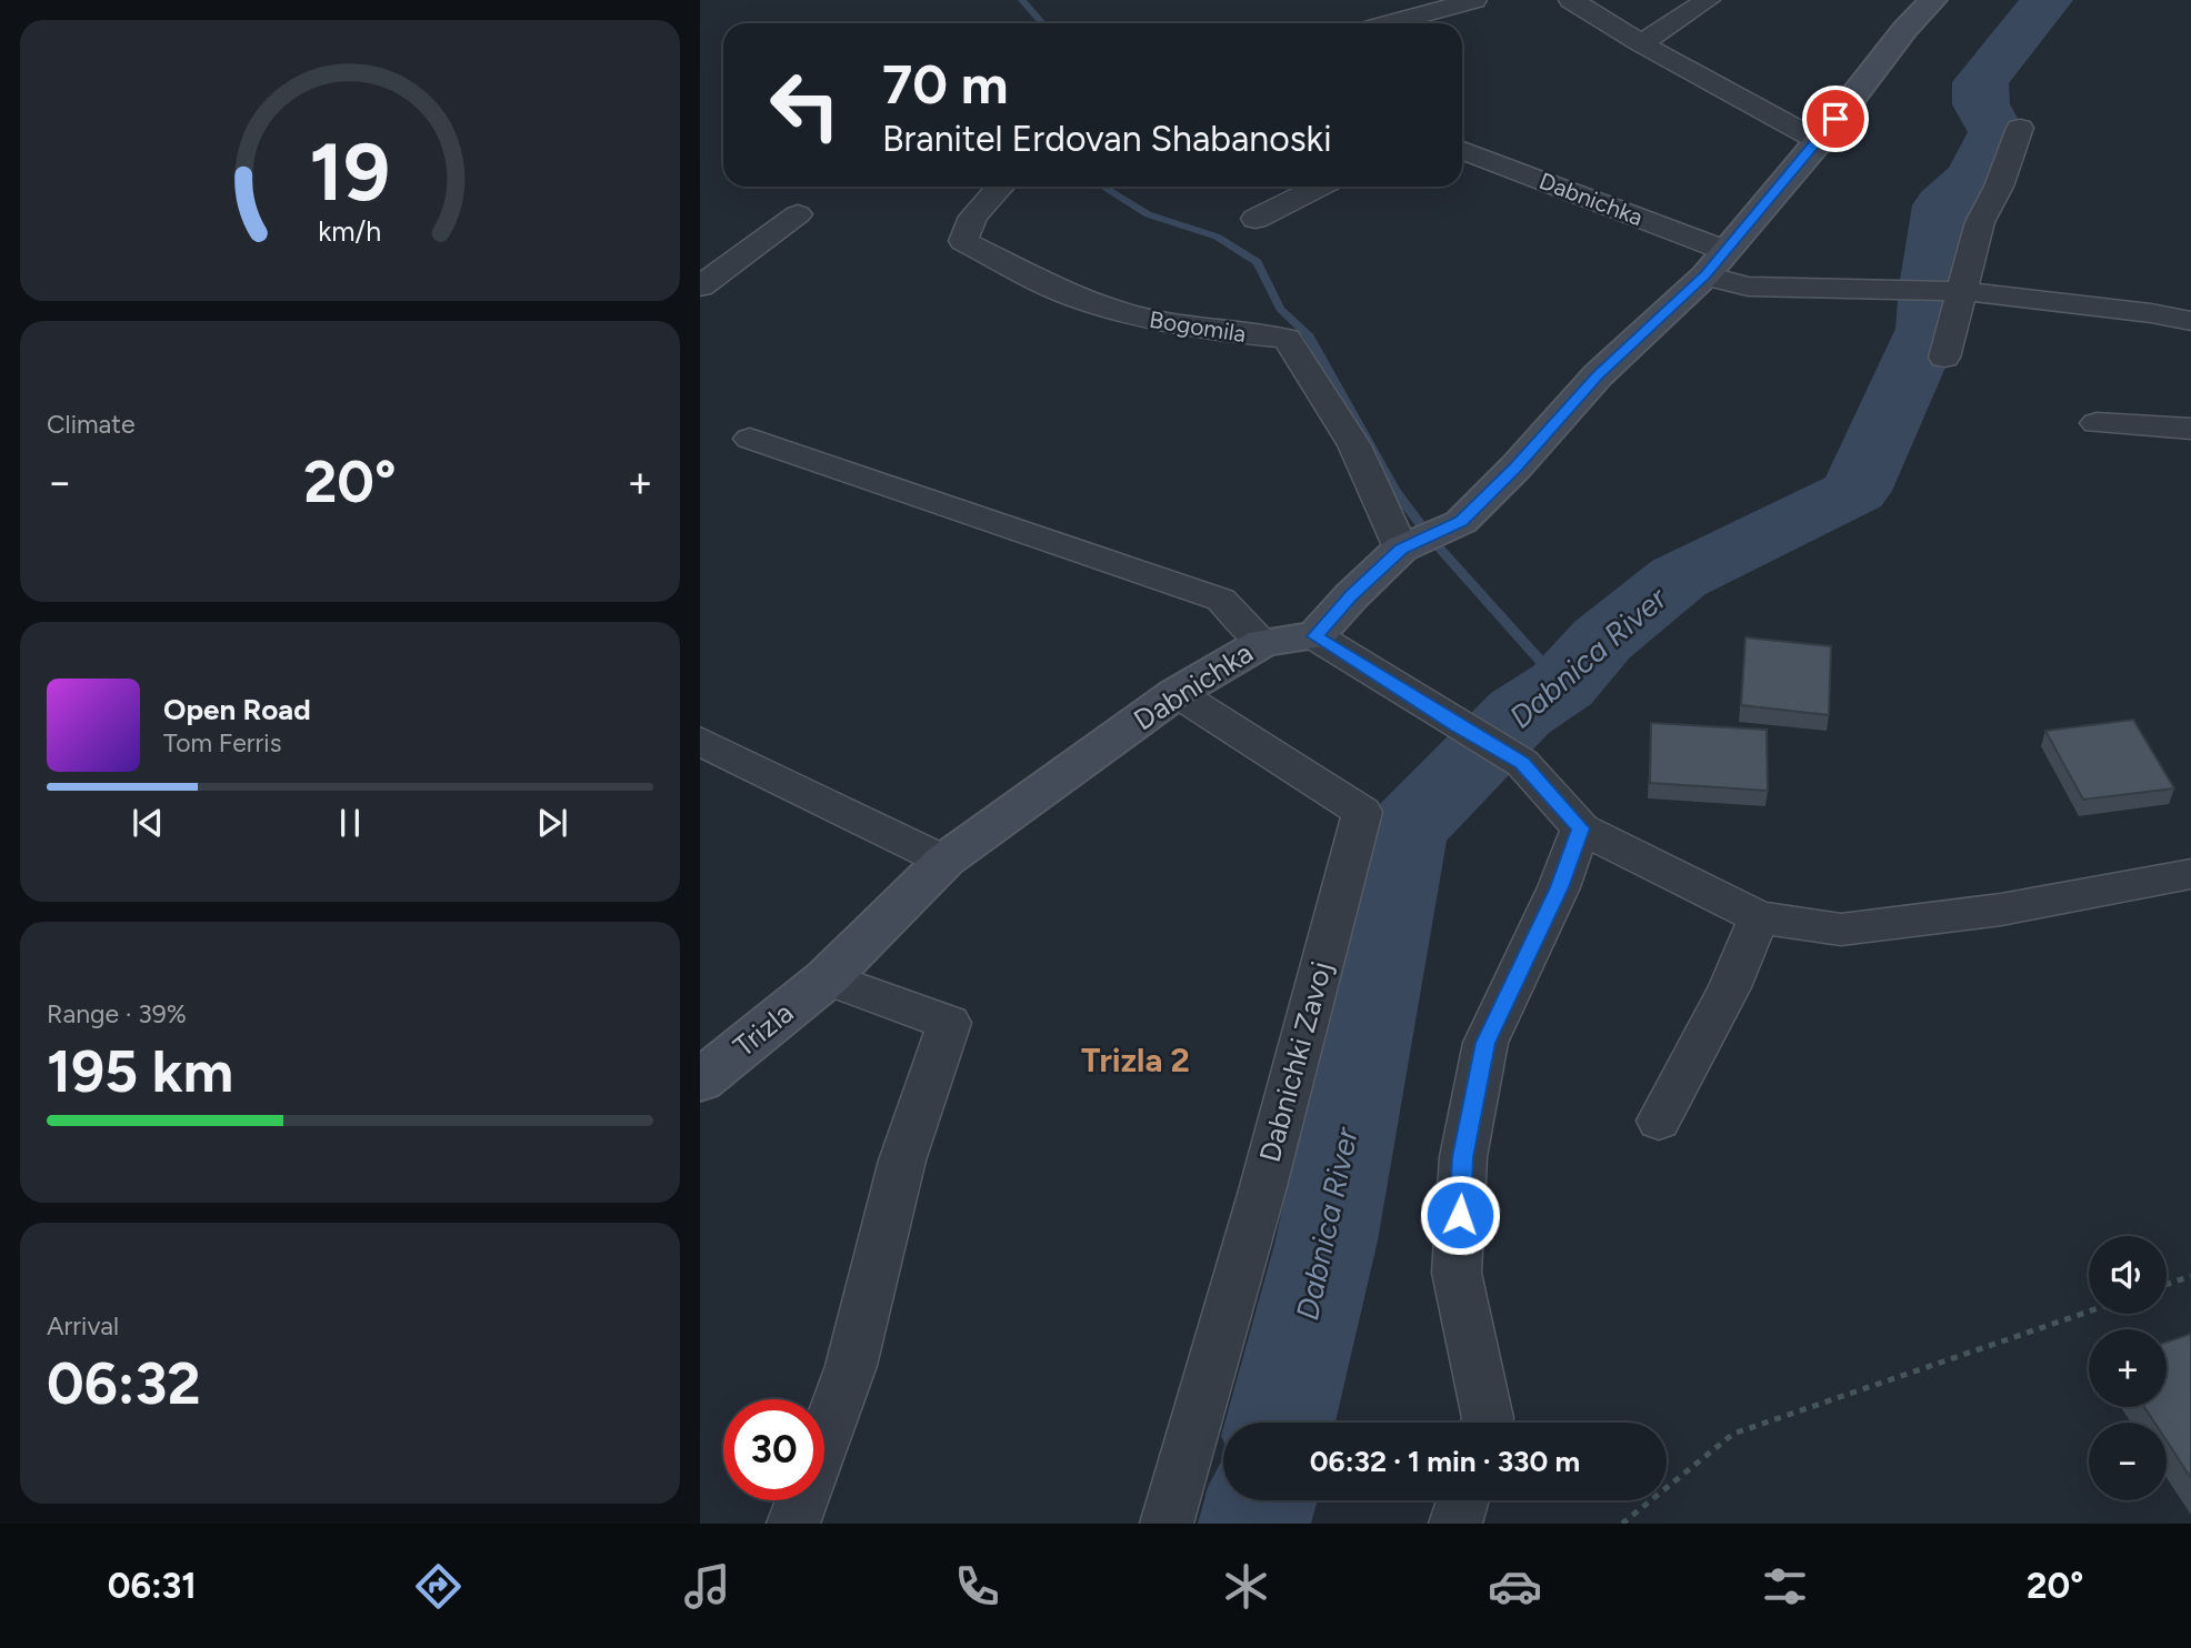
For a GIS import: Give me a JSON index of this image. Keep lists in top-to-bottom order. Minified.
{"streets":{"street":["Dabnichka","Bogomila","Trizla","Dabnichki Zavoj"]},"crossings":[["Dabnichka","Trizla"],["Dabnichka","Dabnichki Zavoj"]],"districts":["Trizla 2"],"water":["Dabnica River"],"page":{"turn":["70 m","Branitel Erdovan Shabanoski"],"tile":["Climate",["Range · 39%","195 km"],["Arrival","06:32"]],"heat":["−","20°","+"],"song":["Open Road","Tom Ferris"],"map_buttons":["+","−"],"limit":"30","trip":"06:32 · 1 min · 330 m","tabs":["06:31","20°"],"gauge":["19","km/h"]}}
